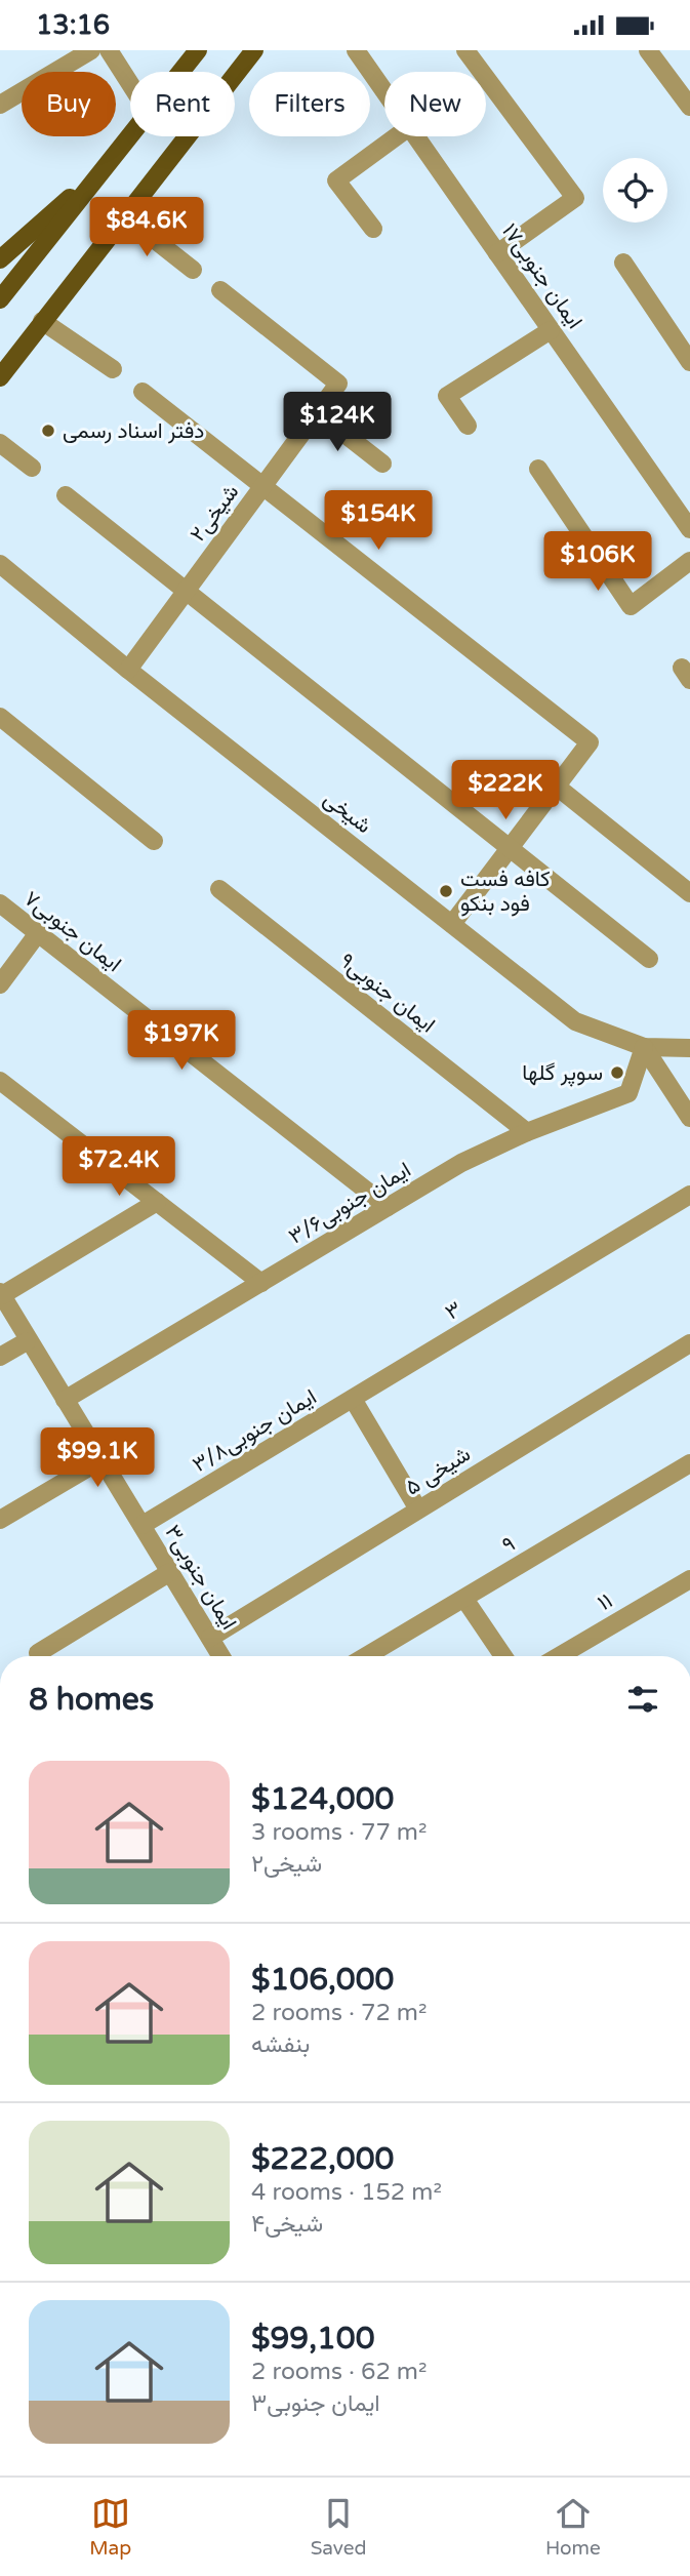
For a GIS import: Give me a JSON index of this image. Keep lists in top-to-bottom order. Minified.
{"streets":{"street":["ایمان جنوبی۱۷","شیخی۲","شیخی","ایمان جنوبی۷","ایمان جنوبی۹","ایمان جنوبی۳/۶","۳","ایمان جنوبی۳/۸","شیخی ۵","۹","ایمان جنوبی۳","۱۱"]},"crossings":[["شیخی۲","شیخی"],["شیخی","ایمان جنوبی۳/۶"],["ایمان جنوبی۷","ایمان جنوبی۳/۶"],["ایمان جنوبی۹","ایمان جنوبی۳/۶"],["ایمان جنوبی۳/۶","ایمان جنوبی۳"],["۳","ایمان جنوبی۳/۸"],["ایمان جنوبی۳/۸","ایمان جنوبی۳"],["شیخی ۵","ایمان جنوبی۳"]],"places":["دفتر اسناد رسمی","کافه فست فود بنکو","سوپر گلها"],"page":{"status":"13:16","chip":["Buy","Rent","Filters","New"],"price":["$84.6K","$124K","$154K","$106K","$222K","$197K","$72.4K","$99.1K"],"heading":"8 homes","list":[{"name":"$124,000","note":"3 rooms · 77 m² · شیخی۲"},{"name":"$106,000","note":"2 rooms · 72 m² · بنفشه"},{"name":"$222,000","note":"4 rooms · 152 m² · شیخی۴"},{"name":"$99,100","note":"2 rooms · 62 m² · ایمان جنوبی۳"}],"tabs":["Map","Saved","Home"]}}
